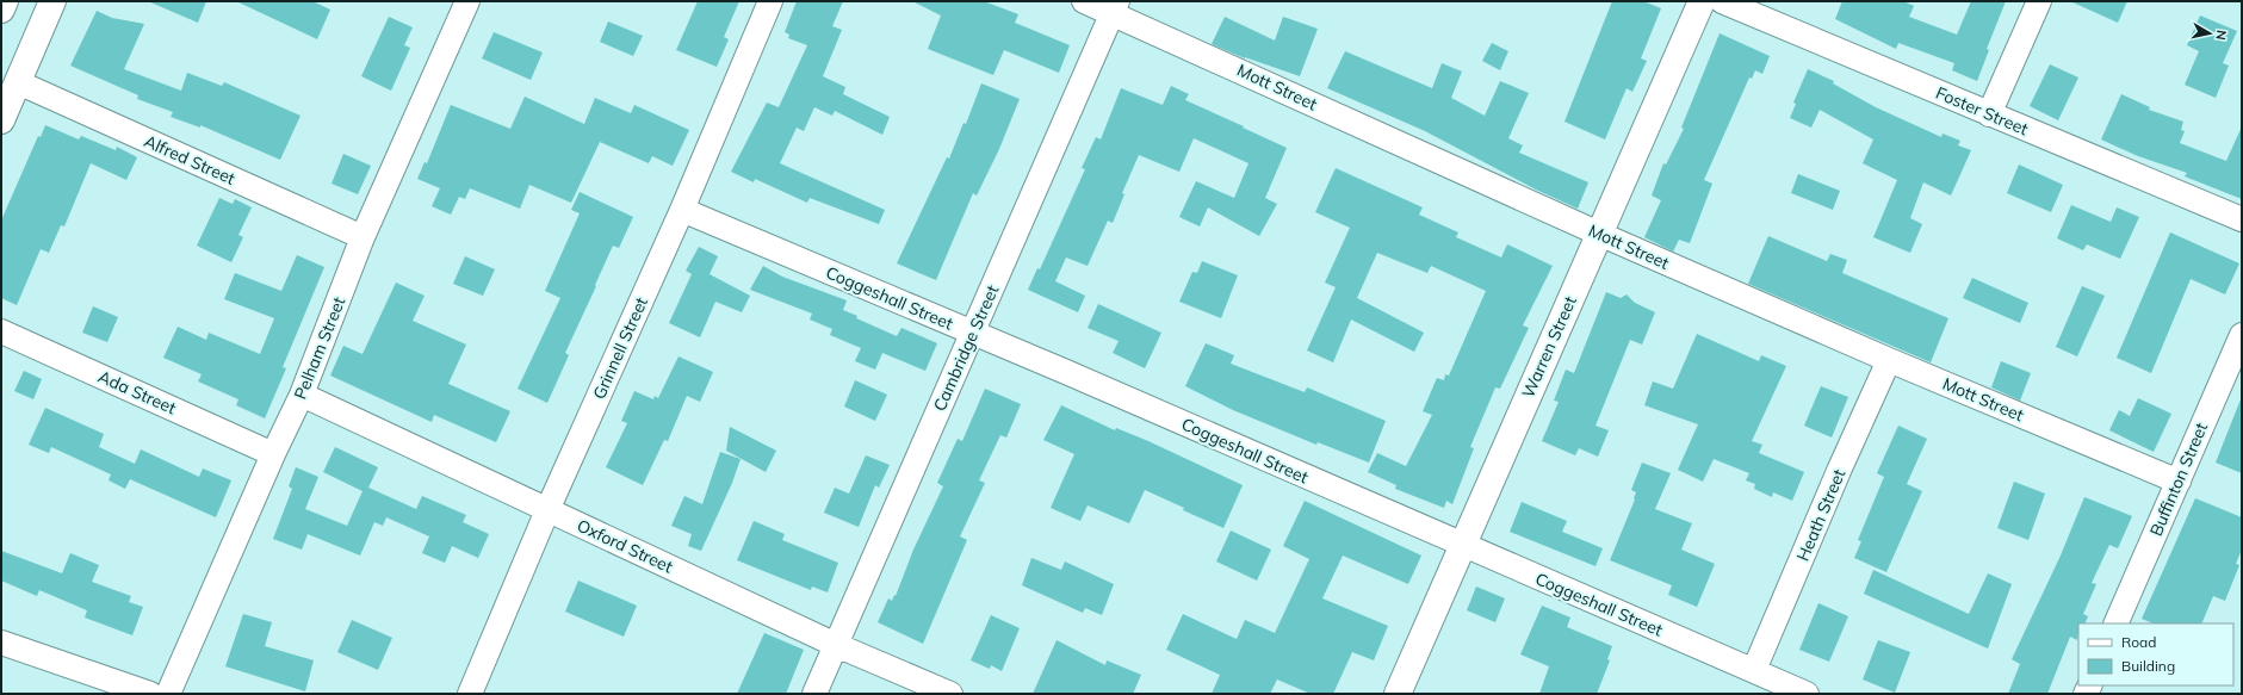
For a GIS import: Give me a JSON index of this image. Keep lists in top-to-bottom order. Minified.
{"streets":{"street":["Mott Street","Foster Street","Alfred Street","Coggeshall Street","Warren Street","Pelham Street","Grinnell Street","Cambridge Street","Ada Street","Buffinton Street","Heath Street","Oxford Street"]},"crossings":[["Mott Street","Warren Street"],["Mott Street","Cambridge Street"],["Mott Street","Buffinton Street"],["Mott Street","Heath Street"],["Alfred Street","Pelham Street"],["Coggeshall Street","Warren Street"],["Coggeshall Street","Grinnell Street"],["Coggeshall Street","Cambridge Street"],["Coggeshall Street","Heath Street"],["Pelham Street","Ada Street"],["Pelham Street","Oxford Street"],["Grinnell Street","Oxford Street"],["Cambridge Street","Oxford Street"]],"legend":["Road","Building"],"north":"right"}
